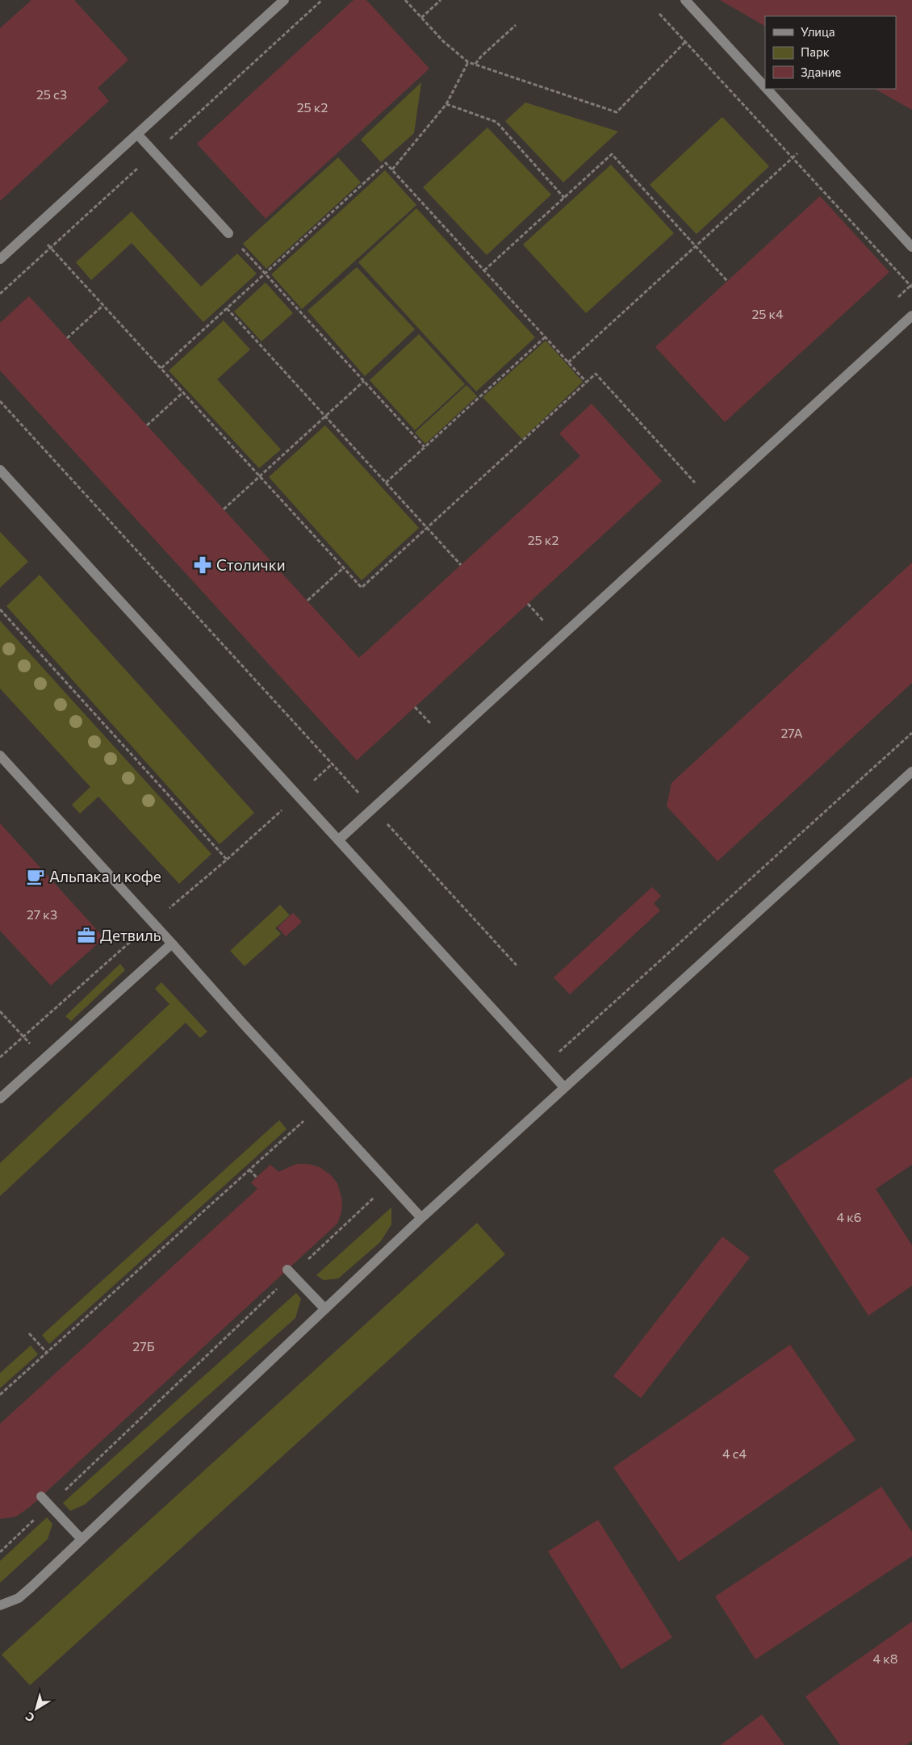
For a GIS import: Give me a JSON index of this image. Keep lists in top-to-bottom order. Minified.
{"places":{"pharmacy":["Столички"],"cafe":["Альпака и кофе"],"office":["Детвиль"]},"house_numbers":["25 с3","25 к2","25 к4","25 к2","27А","27 к3","4 к6","27Б","4 с4","4 к8"],"legend":["Улица","Парк","Здание"],"north":"bottom left"}
